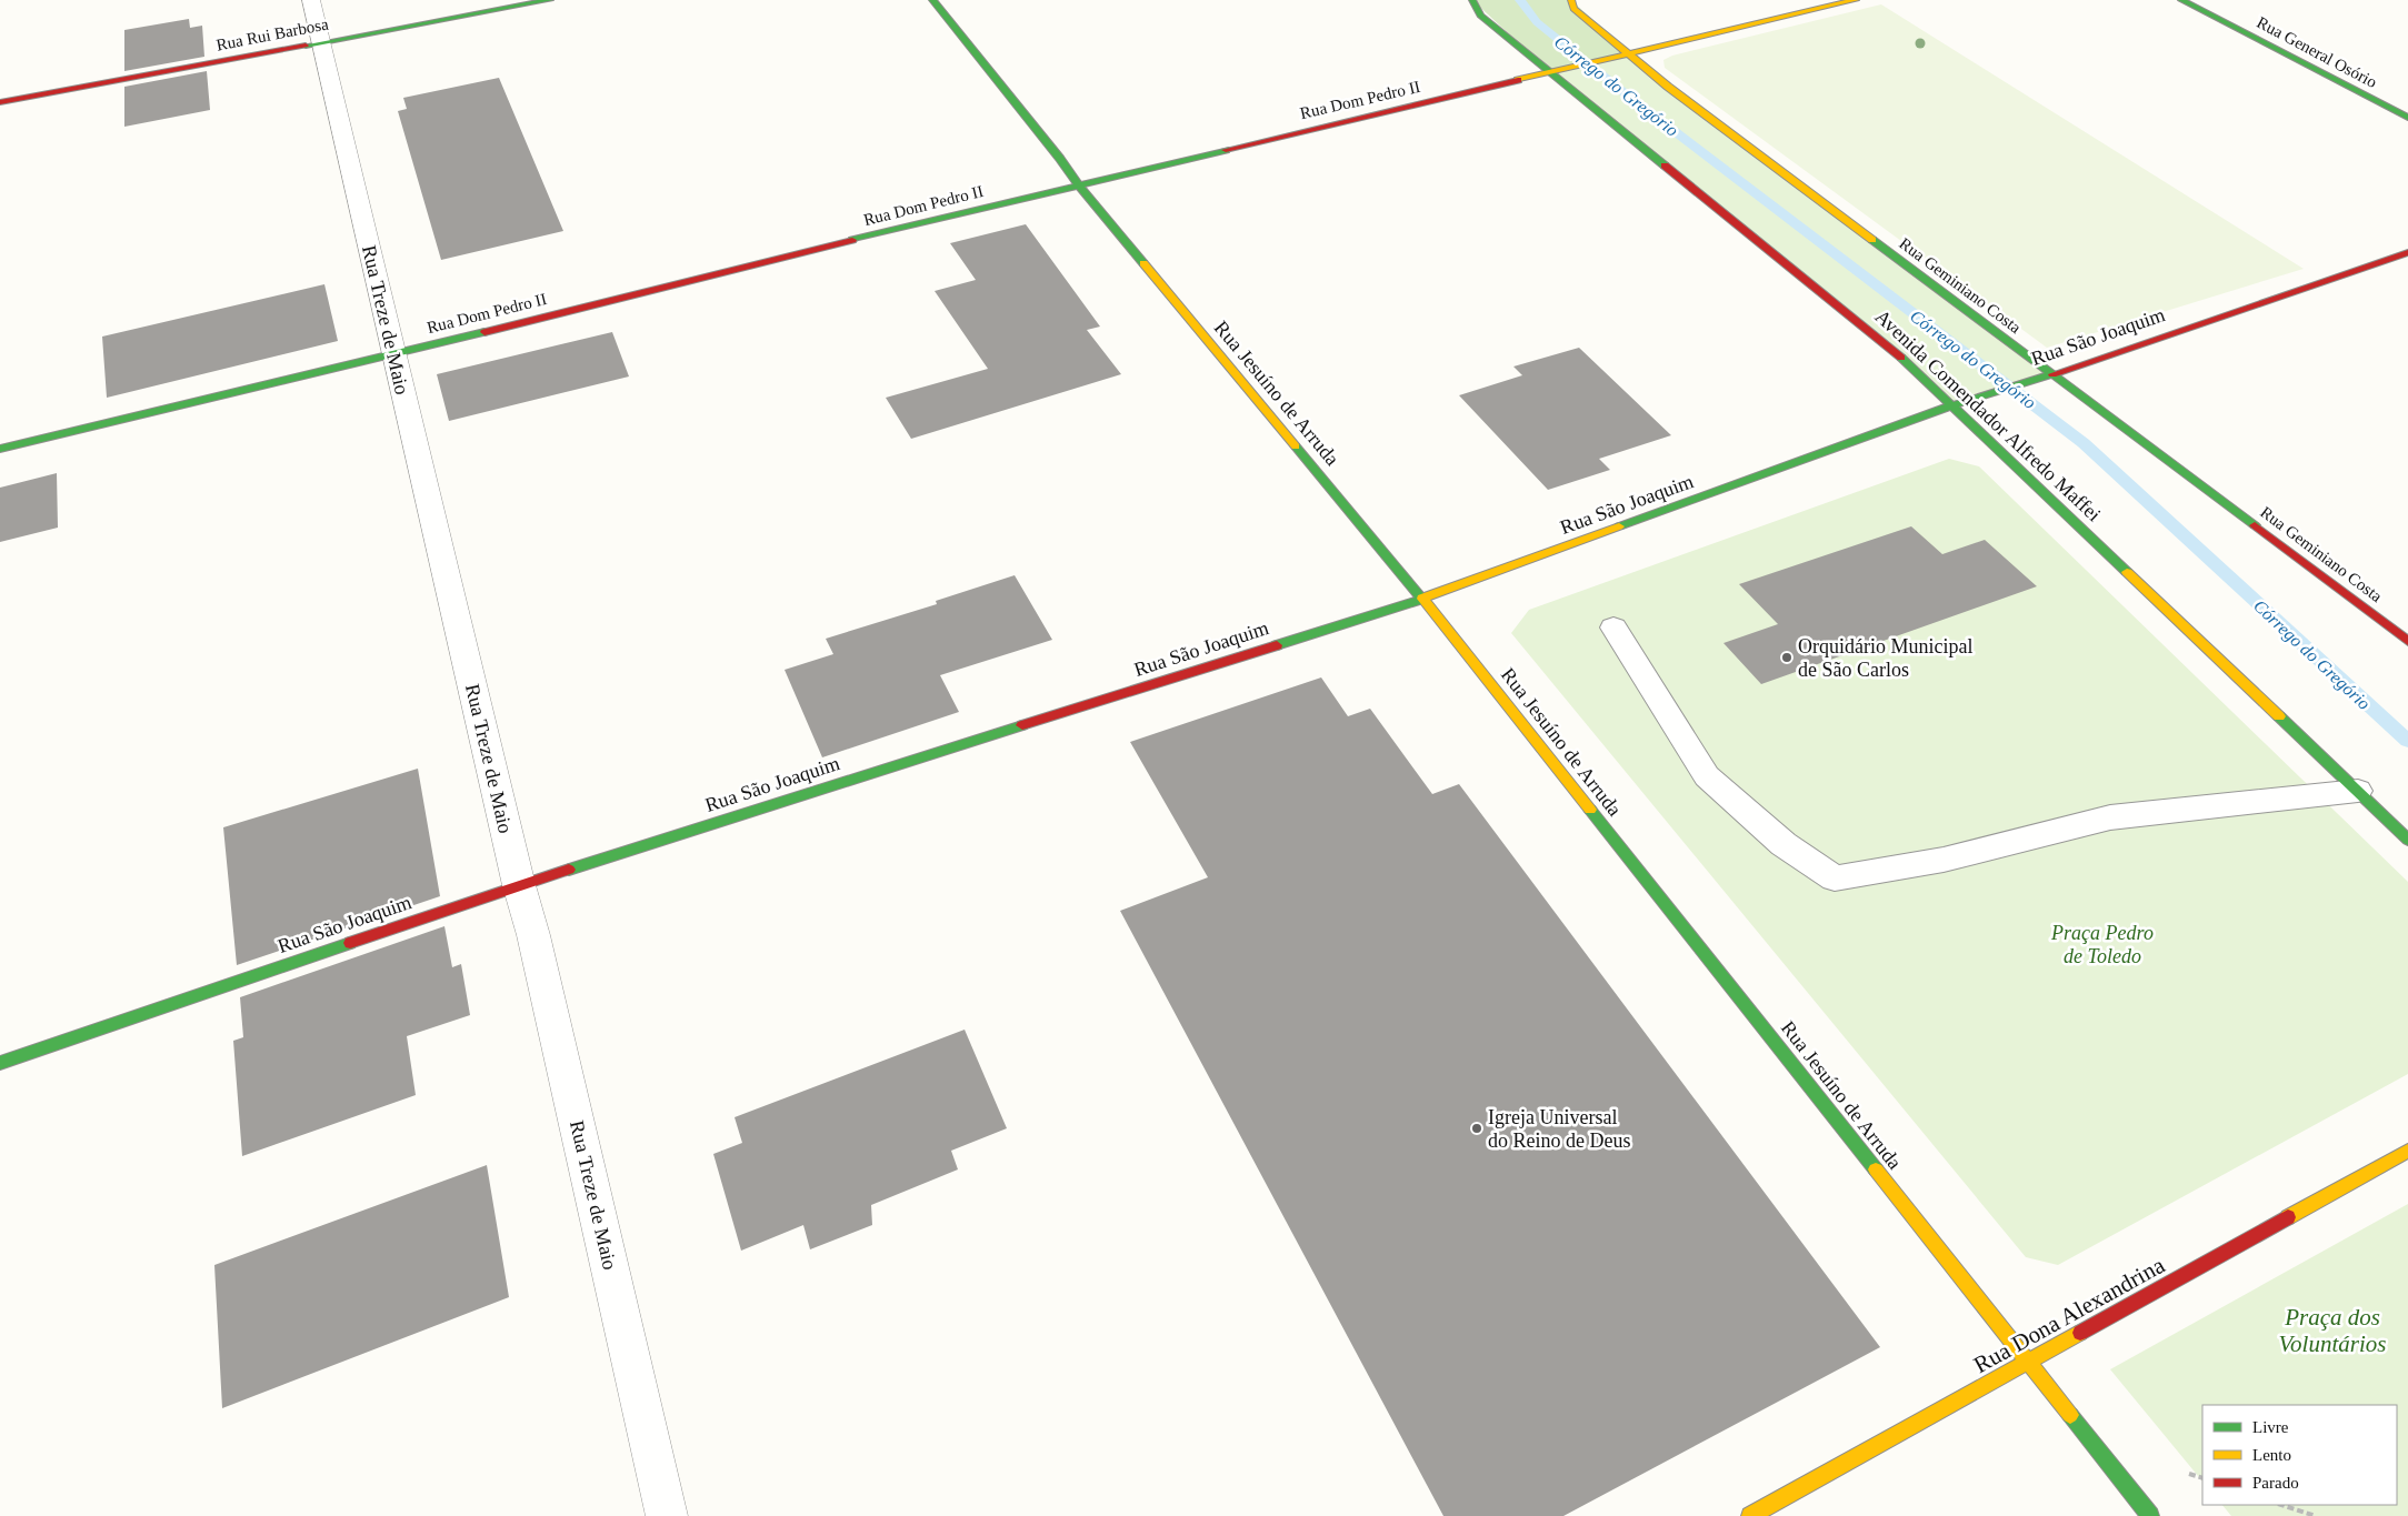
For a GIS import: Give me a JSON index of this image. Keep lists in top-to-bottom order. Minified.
{"streets":{"main road":["Rua Rui Barbosa","Rua General Osório","Rua Dom Pedro II","Rua Geminiano Costa","Rua São Joaquim","Rua Jesuíno de Arruda","Avenida Comendador Alfredo Maffei","Rua Dona Alexandrina"],"street":["Rua Treze de Maio"]},"crossings":[["Rua Rui Barbosa","Rua Treze de Maio"],["Rua Dom Pedro II","Rua Geminiano Costa"],["Rua Dom Pedro II","Rua Treze de Maio"],["Rua Dom Pedro II","Rua Jesuíno de Arruda"],["Rua Dom Pedro II","Avenida Comendador Alfredo Maffei"],["Rua Geminiano Costa","Rua São Joaquim"],["Rua Treze de Maio","Rua São Joaquim"],["Rua São Joaquim","Rua Jesuíno de Arruda"],["Rua São Joaquim","Avenida Comendador Alfredo Maffei"],["Rua Jesuíno de Arruda","Rua Dona Alexandrina"]],"water":["Córrego do Gregório"],"parks":["Praça Pedro de Toledo","Praça dos Voluntários"],"places":["Orquidário Municipal de São Carlos","Igreja Universal do Reino de Deus"],"legend":["Livre","Lento","Parado"]}
